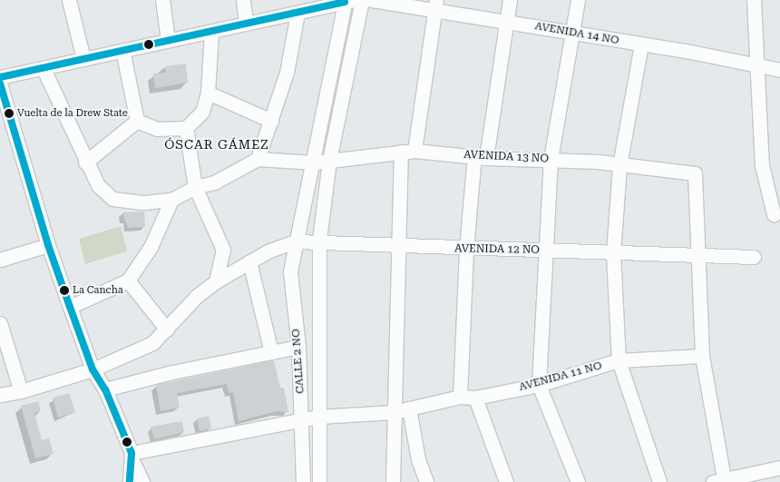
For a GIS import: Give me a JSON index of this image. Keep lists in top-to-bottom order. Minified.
{"streets":{"street":["AVENIDA 14 NO","AVENIDA 13 NO","AVENIDA 12 NO","CALLE 2 NO","AVENIDA 11 NO"]},"crossings":[["AVENIDA 13 NO","AVENIDA 12 NO"],["AVENIDA 13 NO","CALLE 2 NO"],["AVENIDA 12 NO","CALLE 2 NO"],["CALLE 2 NO","AVENIDA 11 NO"]],"districts":["ÓSCAR GÁMEZ"],"places":["Vuelta de la Drew State","La Cancha"],"lines":["transit line 2"]}
